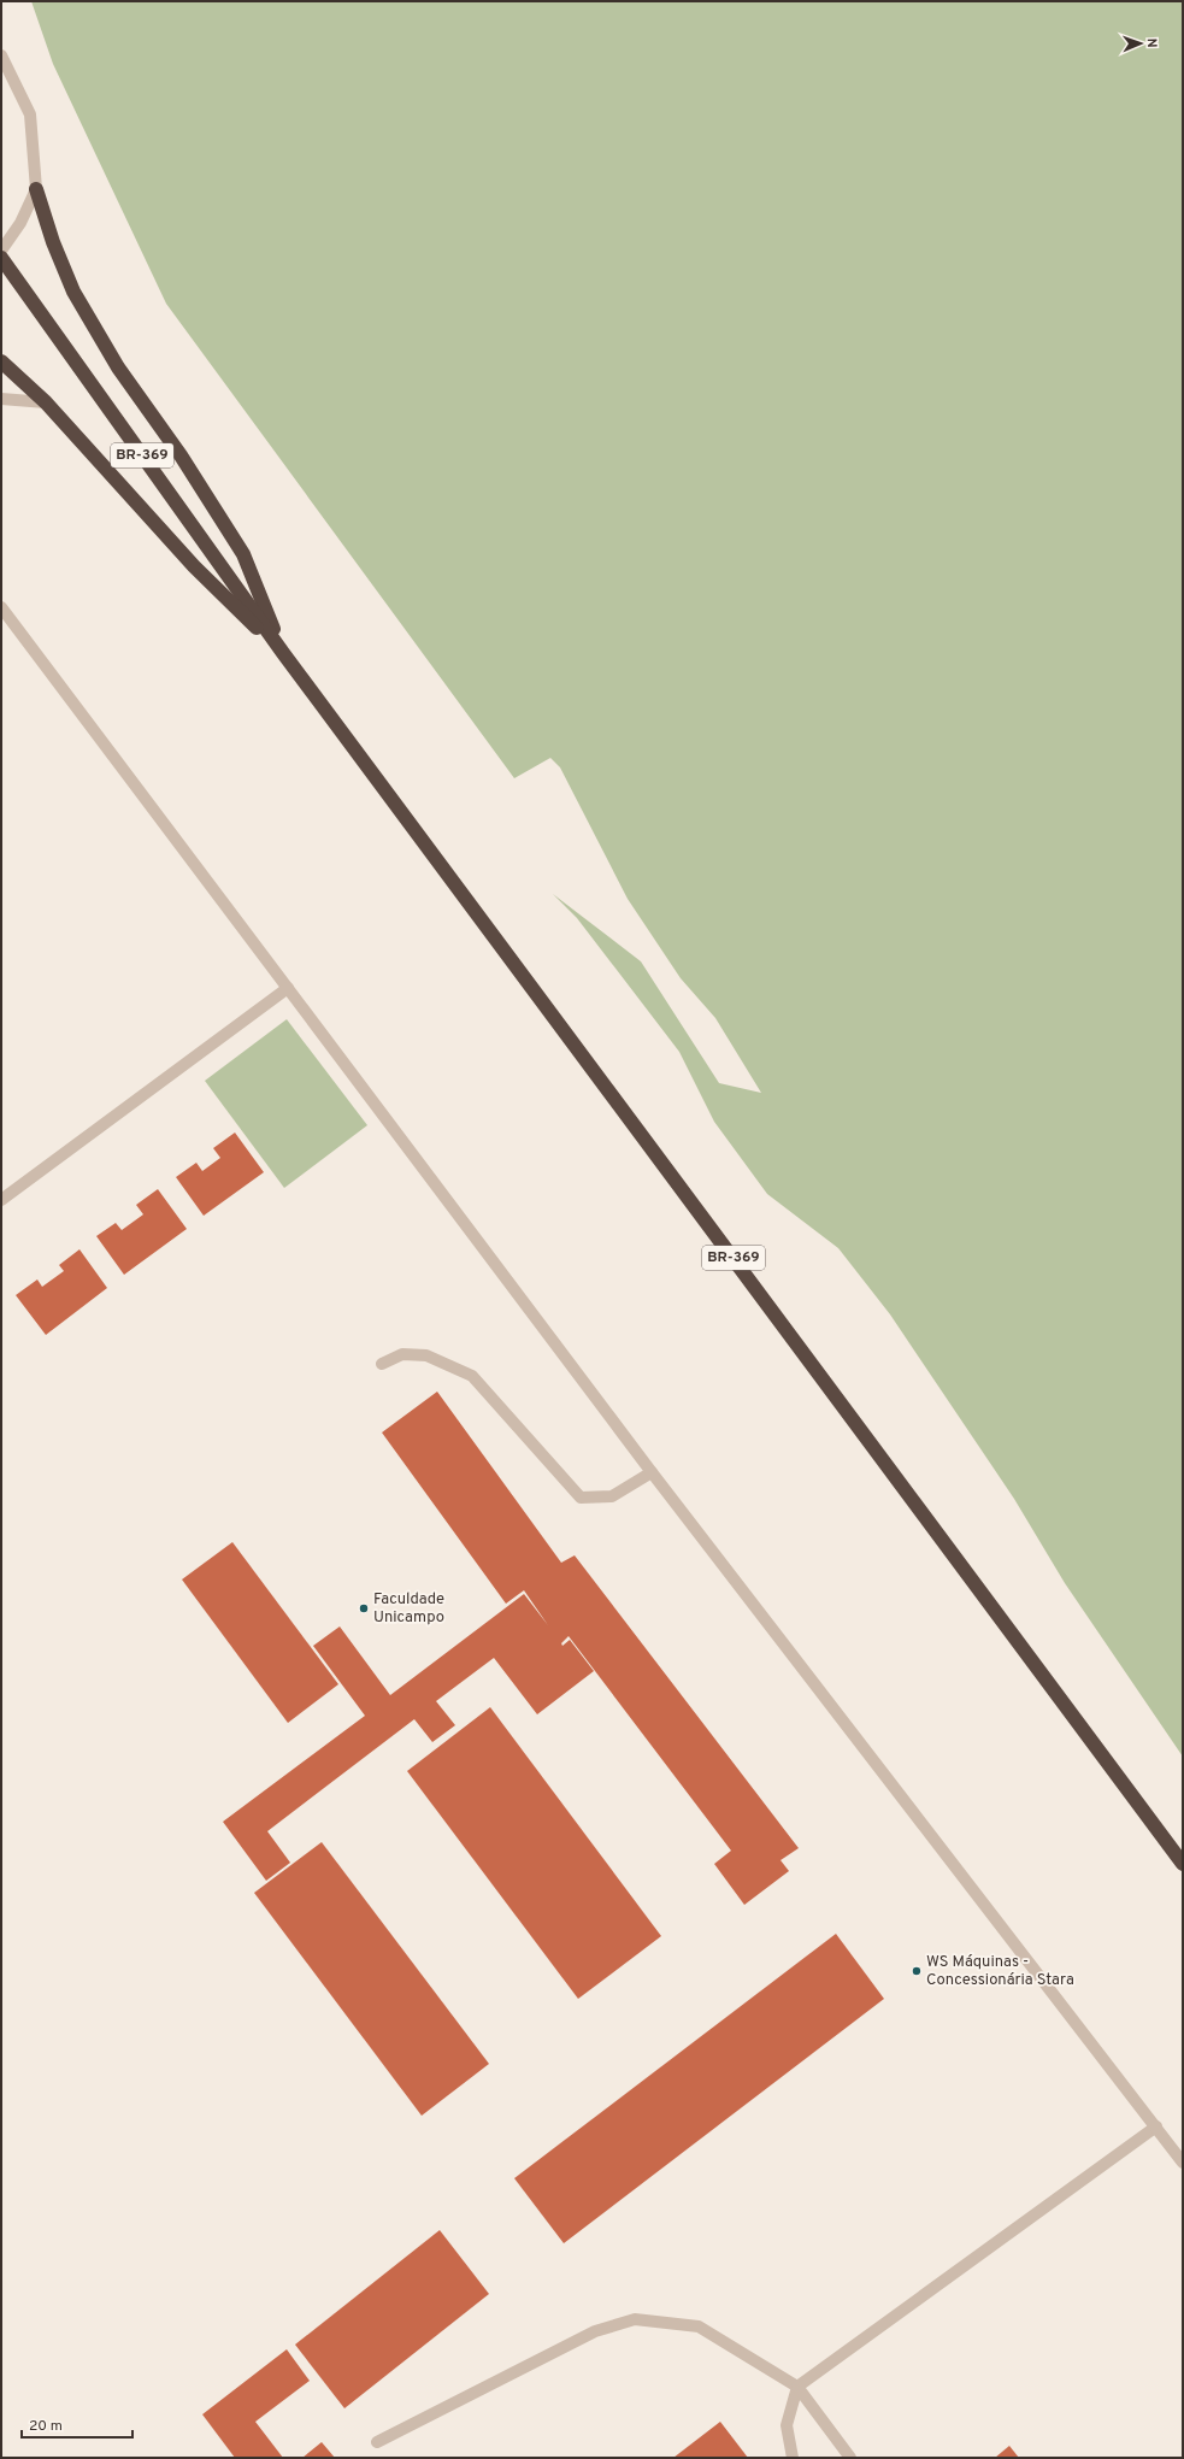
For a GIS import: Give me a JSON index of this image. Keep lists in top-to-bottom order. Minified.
{"streets":{"highway":["BR-369"]},"places":["Faculdade Unicampo","WS Máquinas - Concessionária Stara"],"scale_bar":"20 m","north":"right"}
